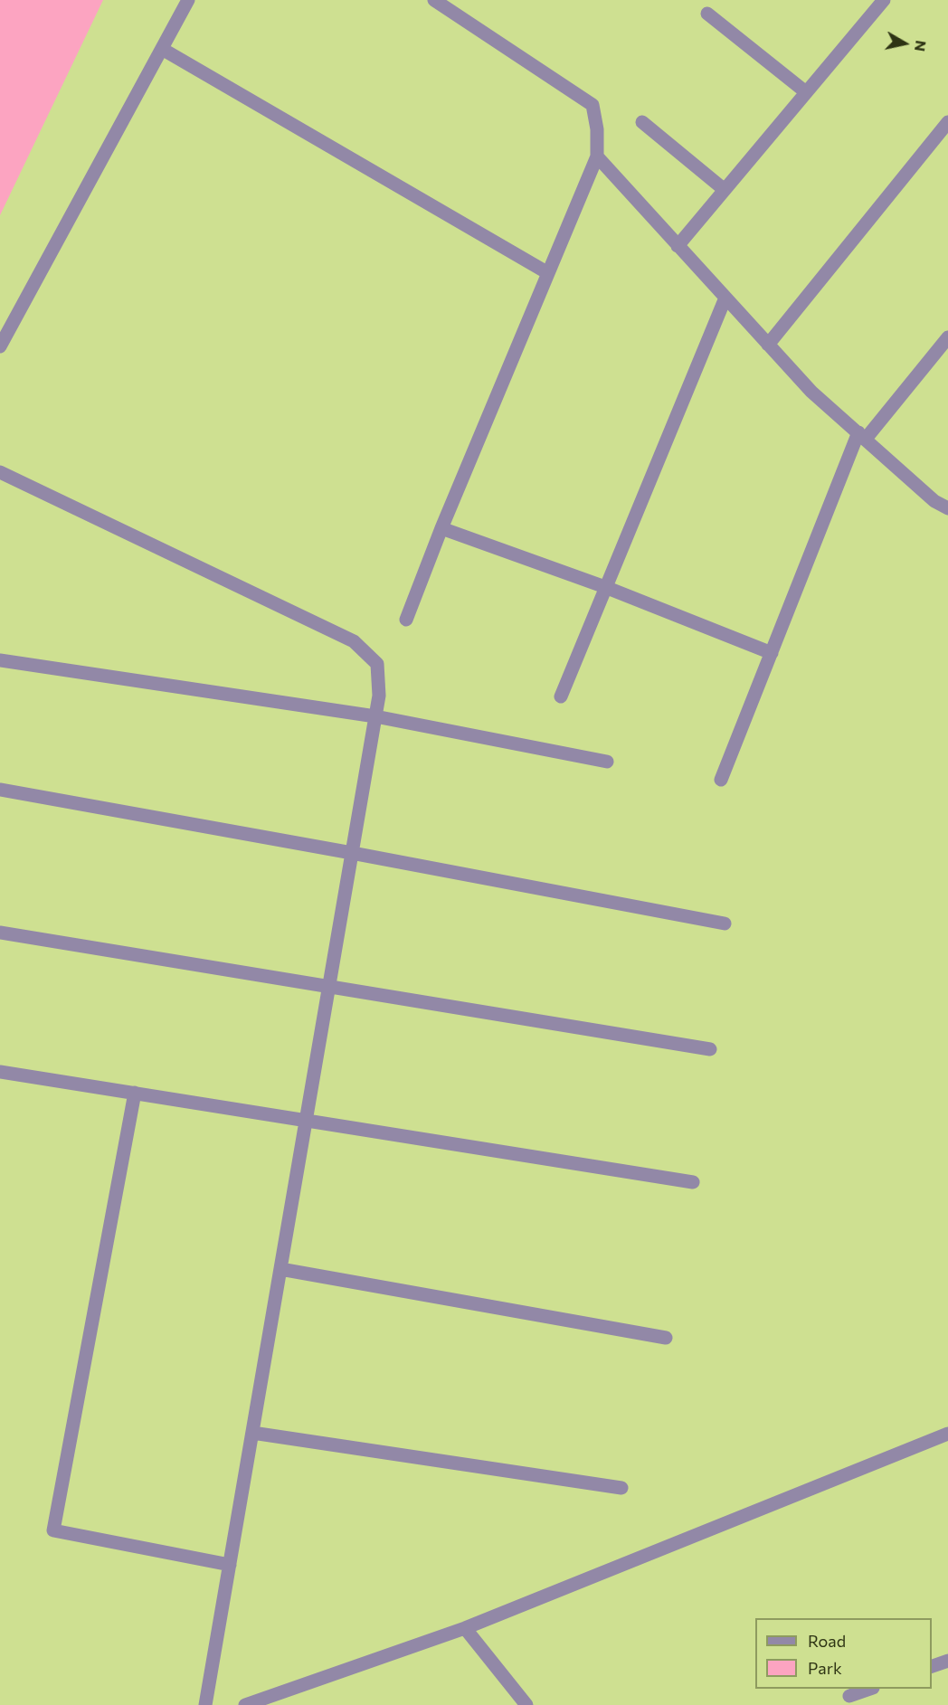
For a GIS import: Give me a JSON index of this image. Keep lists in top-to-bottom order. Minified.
{"legend":["Road","Park"],"north":"right"}
